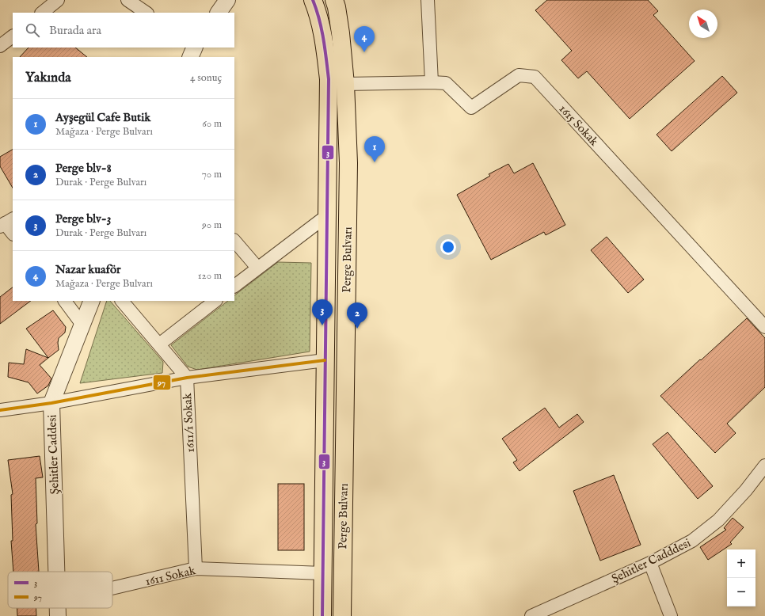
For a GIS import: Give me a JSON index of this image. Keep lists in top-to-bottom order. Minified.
{"streets":{"main road":["Perge Bulvarı"],"street":["1615 Sokak","1611/1 Sokak","Şehitler Caddesi","Şehitler Cadddesi","1611 Sokak"]},"crossings":[["1615 Sokak","Perge Bulvarı"],["Perge Bulvarı","1611 Sokak"],["1611/1 Sokak","1611 Sokak"]],"lines":["transit line 3","transit line 97"],"legend":["3","97"],"north":"top left","page":{"search":"Burada ara","pins":["4","1","3","2"],"heading":["Yakında","4 sonuç"],"list":[{"mark":"1","name":"Ayşegül Cafe Butik","note":"Mağaza · Perge Bulvarı","value":"60 m"},{"mark":"2","name":"Perge blv-8","note":"Durak · Perge Bulvarı","value":"70 m"},{"mark":"3","name":"Perge blv-3","note":"Durak · Perge Bulvarı","value":"90 m"},{"mark":"4","name":"Nazar kuaför","note":"Mağaza · Perge Bulvarı","value":"120 m"}],"map_buttons":["+","−"]}}
